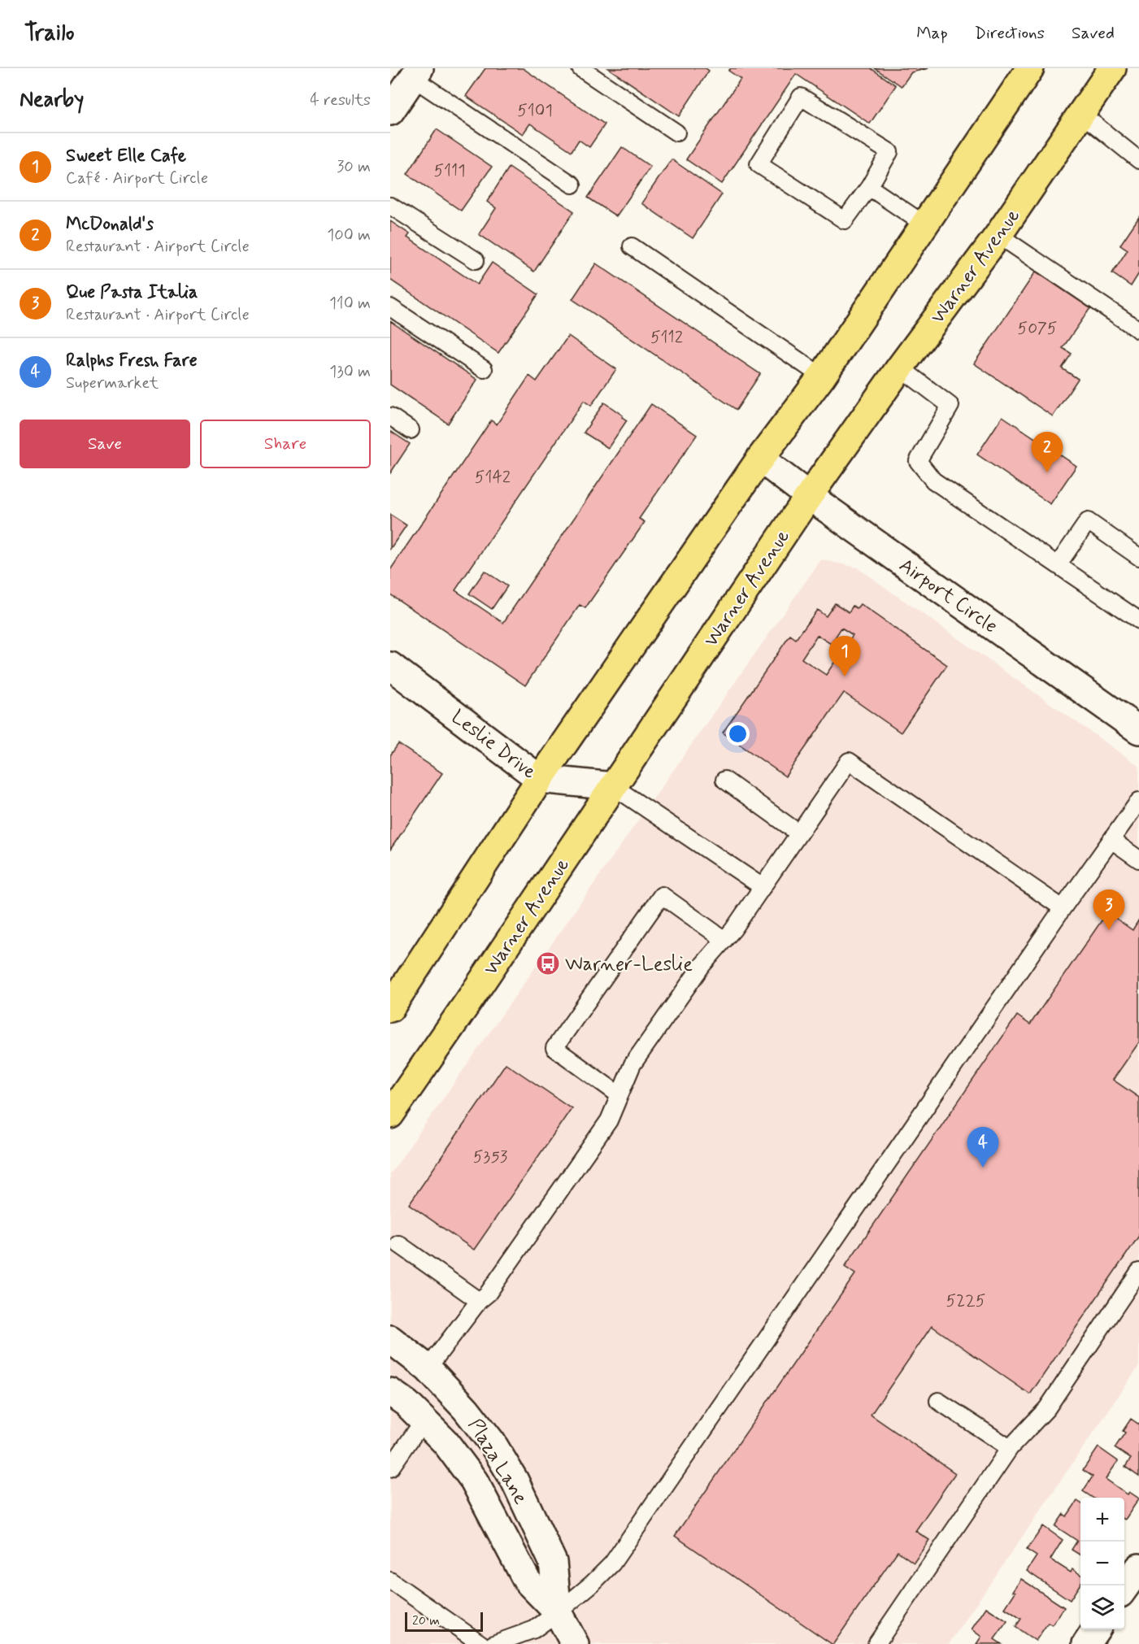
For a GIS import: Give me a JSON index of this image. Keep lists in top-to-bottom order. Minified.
{"streets":{"main road":["Warner Avenue"],"street":["Airport Circle","Leslie Drive","Plaza Lane"]},"crossings":[["Warner Avenue","Airport Circle"],["Warner Avenue","Leslie Drive"]],"places":{"bus stop":["Warner-Leslie"]},"house_numbers":["5101","5111","5075","5112","5142","5353","5225"],"scale_bar":"20 m","page":{"header":"Trailo","nav":["Map","Directions","Saved"],"heading":["Nearby","4 results"],"list":[{"mark":"1","name":"Sweet Elle Cafe","note":"Café · Airport Circle","value":"30 m"},{"mark":"2","name":"McDonald's","note":"Restaurant · Airport Circle","value":"100 m"},{"mark":"3","name":"Que Pasta Italia","note":"Restaurant · Airport Circle","value":"110 m"},{"mark":"4","name":"Ralphs Fresh Fare","note":"Supermarket","value":"130 m"}],"buttons":["Save","Share"],"pins":["2","1","3","4"],"map_buttons":["+","−"],"scale":"20 m"}}
